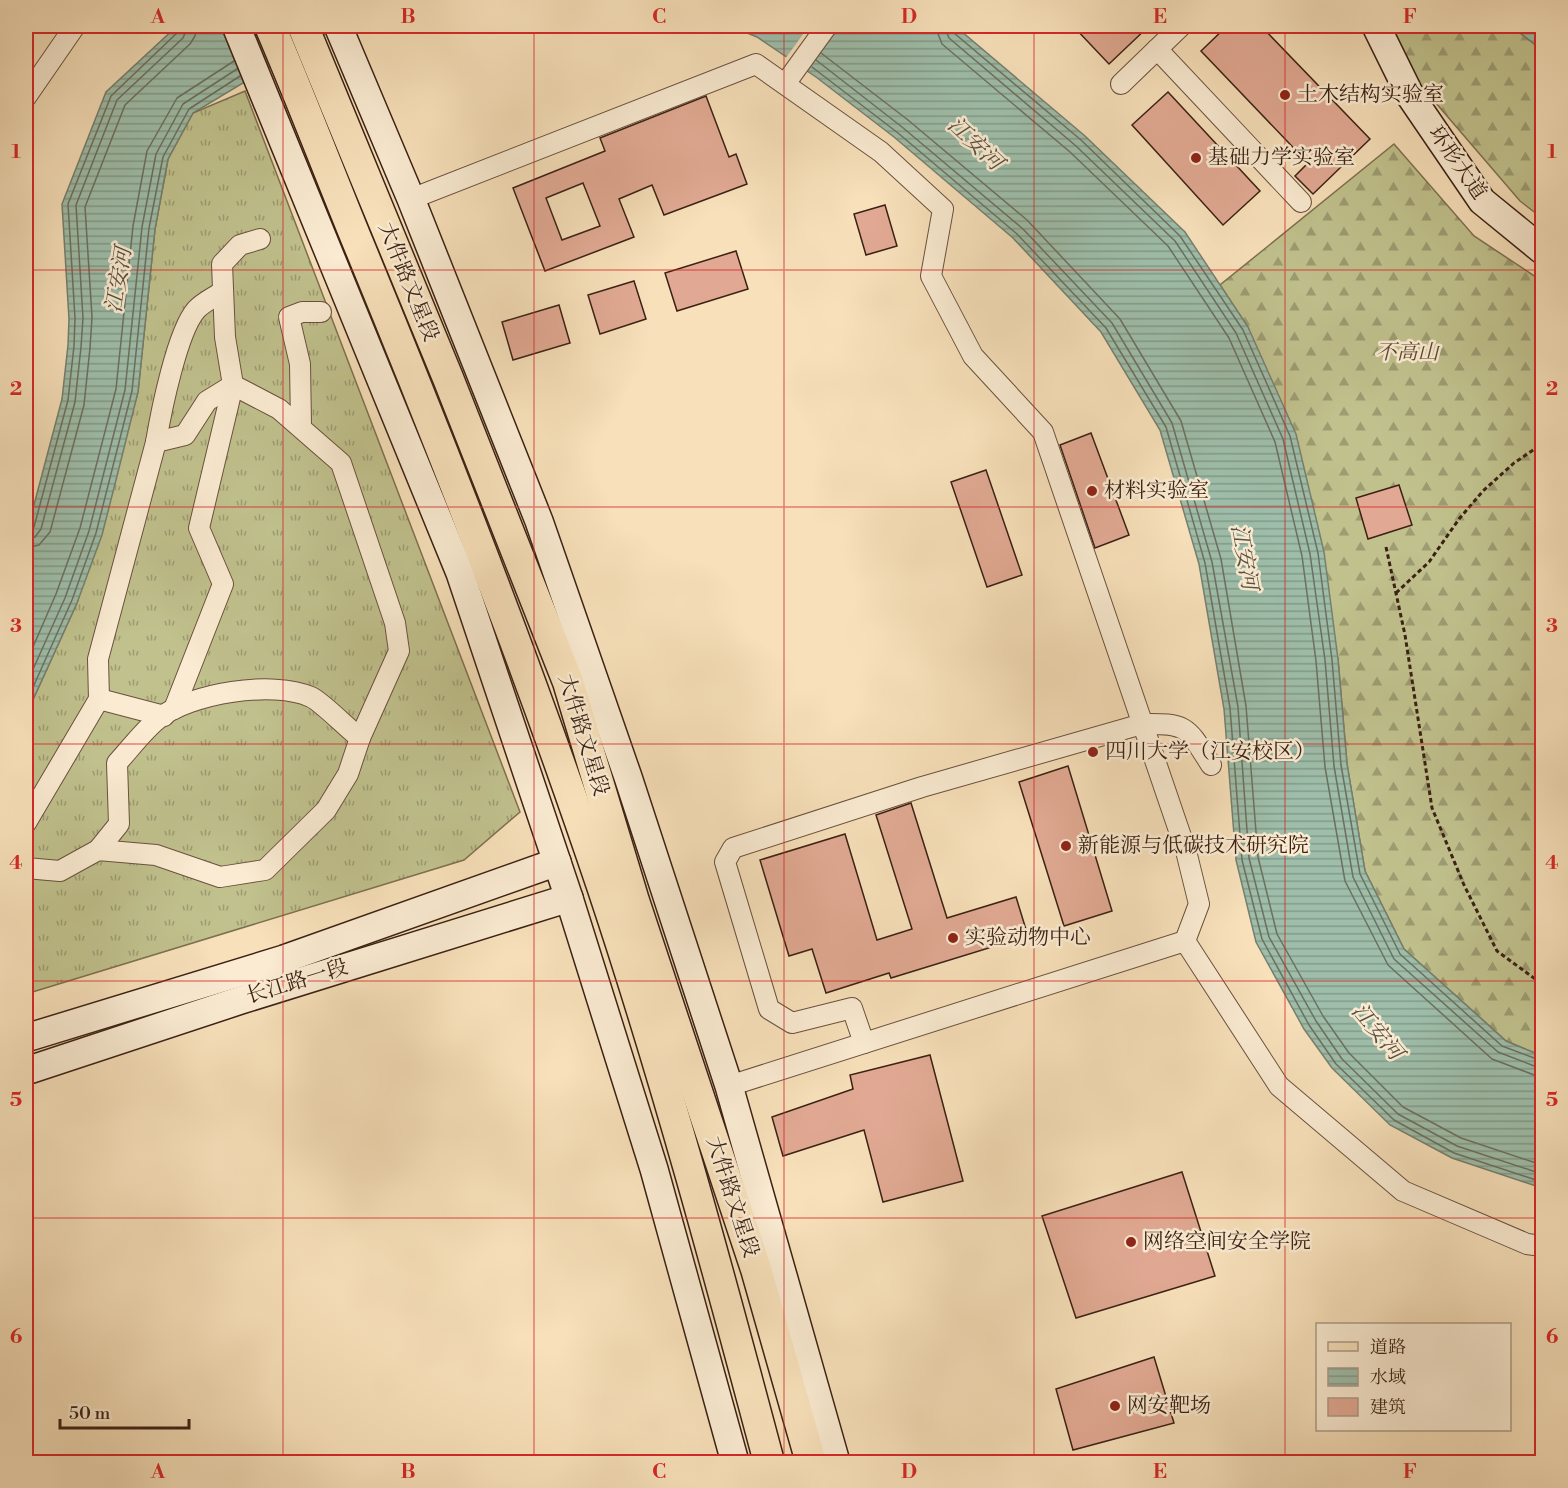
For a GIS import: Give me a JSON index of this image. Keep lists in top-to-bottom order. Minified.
{"streets":{"main road":["大件路文星段"],"street":["环形大道","长江路一段"]},"water":["江安河"],"parks":["不高山"],"places":["土木结构实验室","基础力学实验室","材料实验室","四川大学（江安校区）","新能源与低碳技术研究院","实验动物中心","网络空间安全学院","网安靶场"],"legend":["道路","水域","建筑"],"scale_bar":"50 m","grid":{"columns":["A","B","C","D","E","F"],"rows":["1","2","3","4","5","6"]}}
